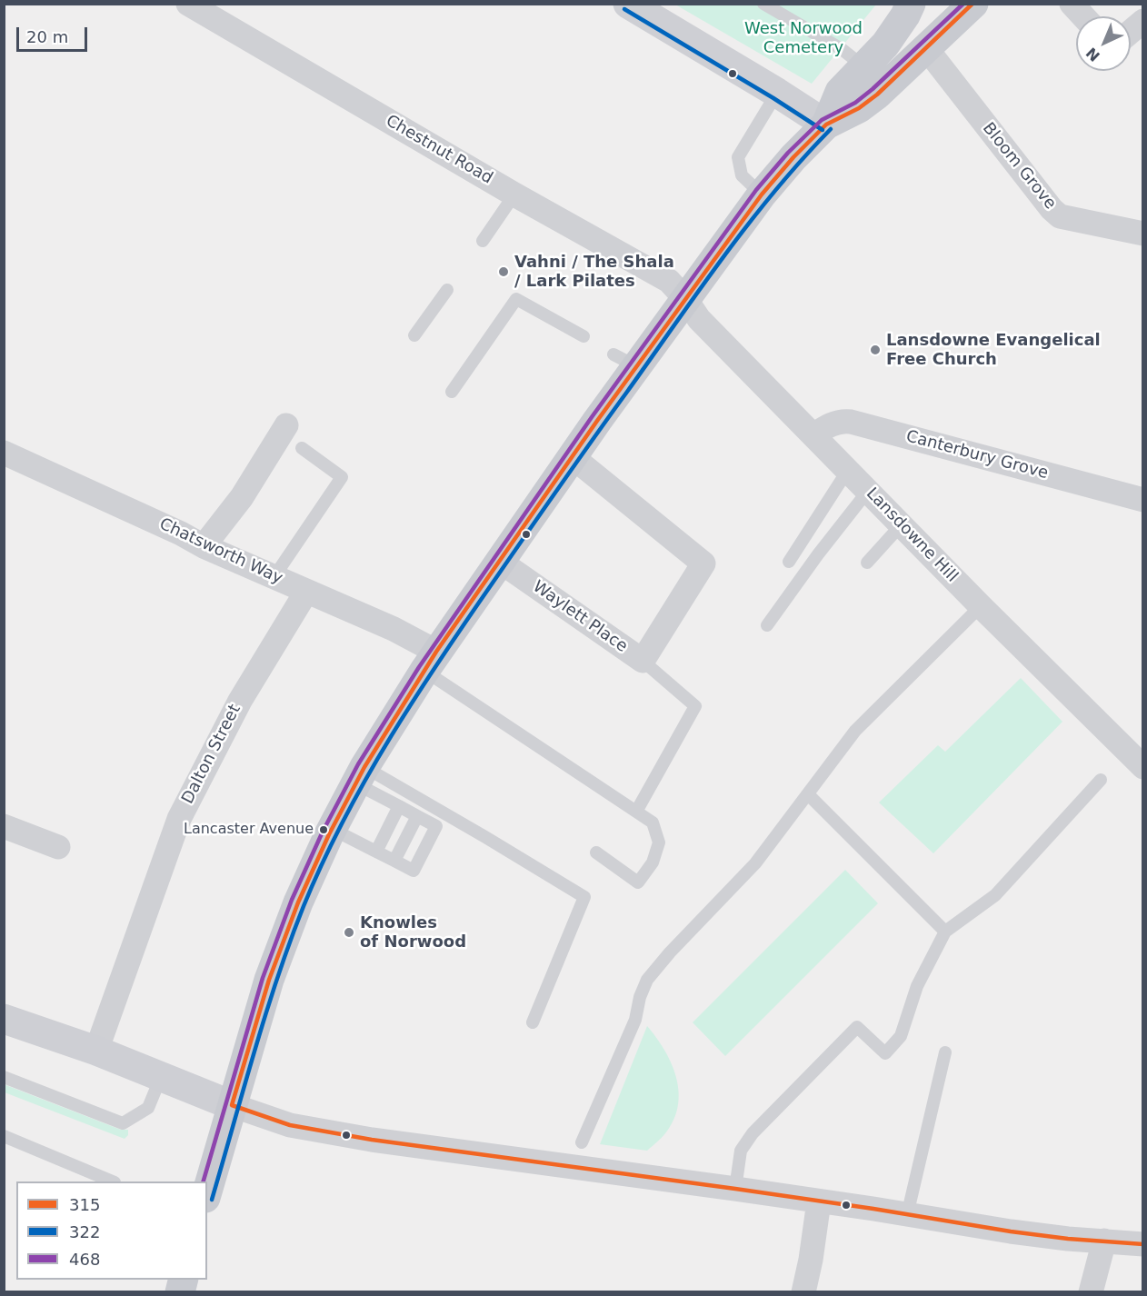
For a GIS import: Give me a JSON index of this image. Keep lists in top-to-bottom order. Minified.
{"streets":{"street":["Chestnut Road","Bloom Grove","Canterbury Grove","Lansdowne Hill","Chatsworth Way","Waylett Place","Dalton Street"]},"crossings":[["Chestnut Road","Lansdowne Hill"],["Canterbury Grove","Lansdowne Hill"],["Chatsworth Way","Dalton Street"]],"parks":["West Norwood Cemetery"],"places":["Vahni / The Shala / Lark Pilates","Lansdowne Evangelical Free Church","Lancaster Avenue","Knowles of Norwood"],"lines":["transit line 315","transit line 468","transit line 322"],"legend":["315","322","468"],"scale_bar":"20 m","north":"bottom left"}
